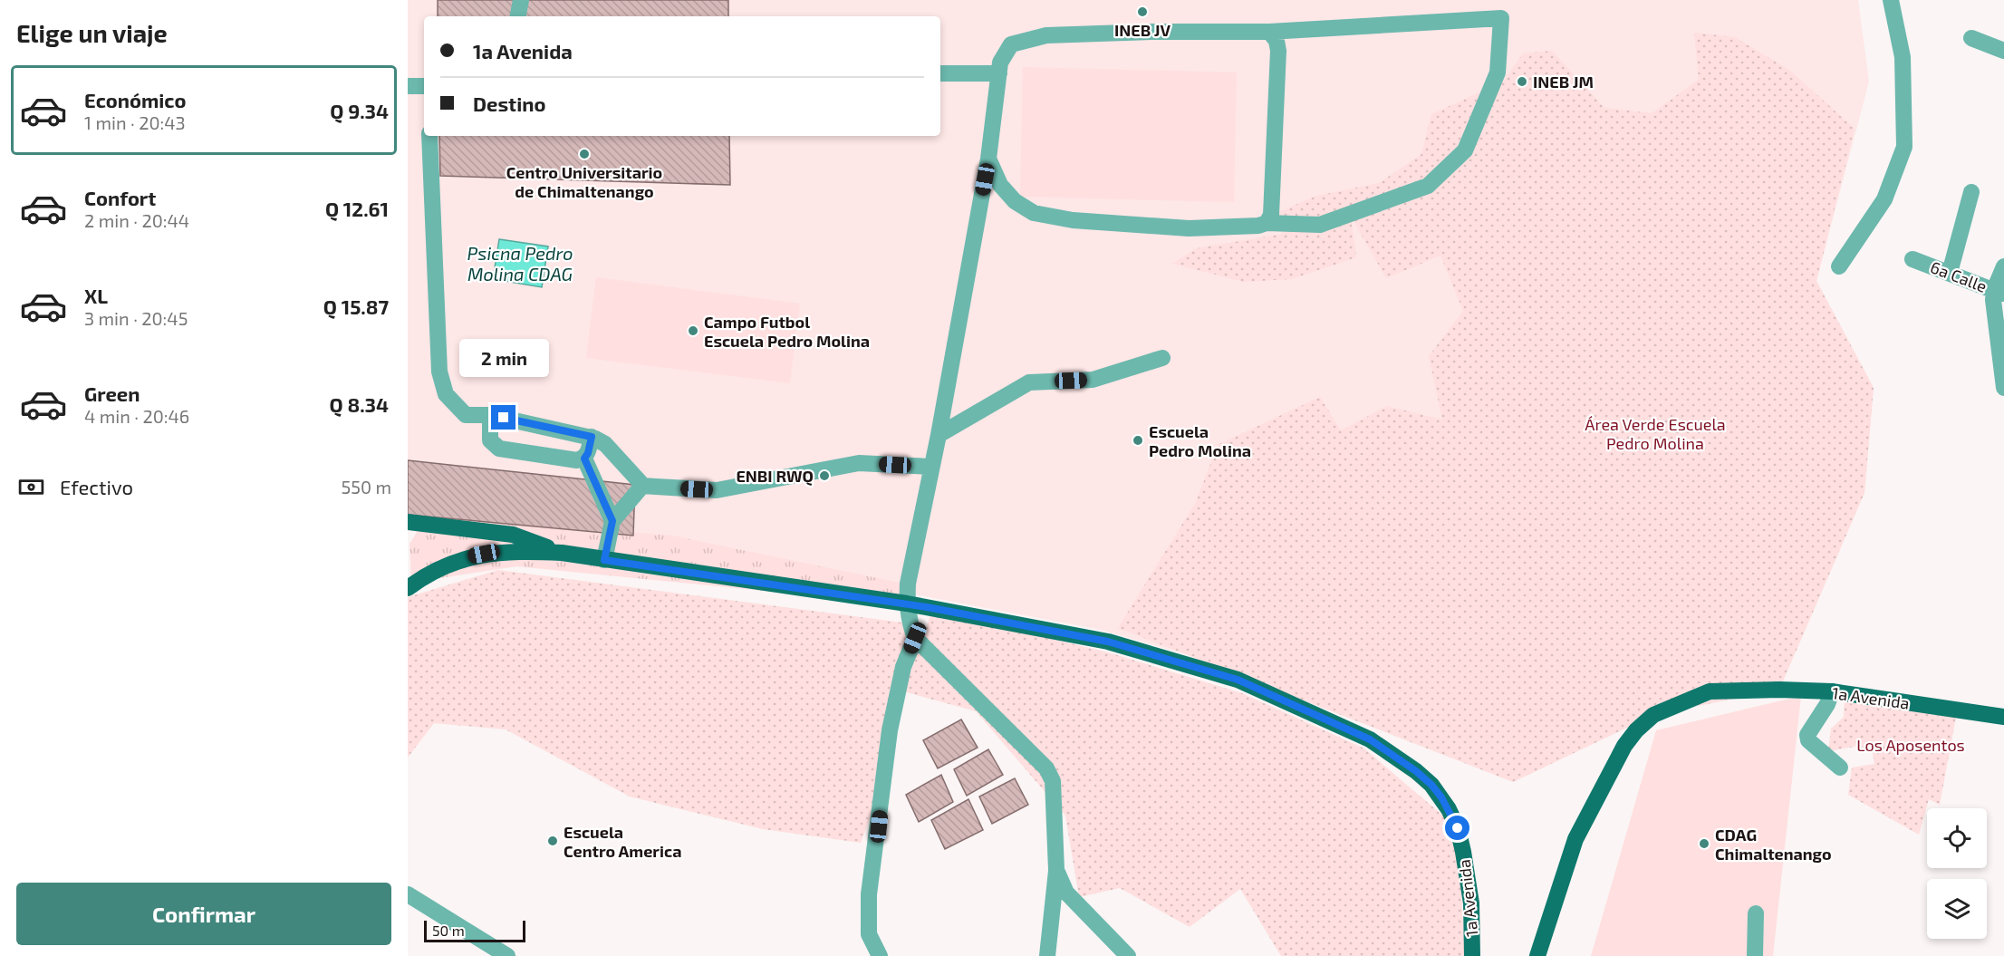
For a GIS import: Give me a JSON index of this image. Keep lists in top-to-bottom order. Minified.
{"streets":{"main road":["1a Avenida"],"street":["6a Calle"]},"water":["Psicna Pedro Molina CDAG"],"parks":["Área Verde Escuela Pedro Molina","Los Aposentos"],"places":["INEB JV","INEB JM","Centro Universitario de Chimaltenango","Campo Futbol Escuela Pedro Molina","Escuela Pedro Molina","ENBI RWQ","Escuela Centro America","CDAG Chimaltenango"],"scale_bar":"50 m","page":{"heading":"Elige un viaje","banner":["1a Avenida","Destino"],"list":[{"name":"Económico","note":"1 min · 20:43","value":"Q 9.34"},{"name":"Confort","note":"2 min · 20:44","value":"Q 12.61"},{"name":"XL","note":"3 min · 20:45","value":"Q 15.87"},{"name":"Green","note":"4 min · 20:46","value":"Q 8.34"}],"bubble":"2 min","pay":["Efectivo","550 m"],"buttons":"Confirmar","scale":"50 m"}}
